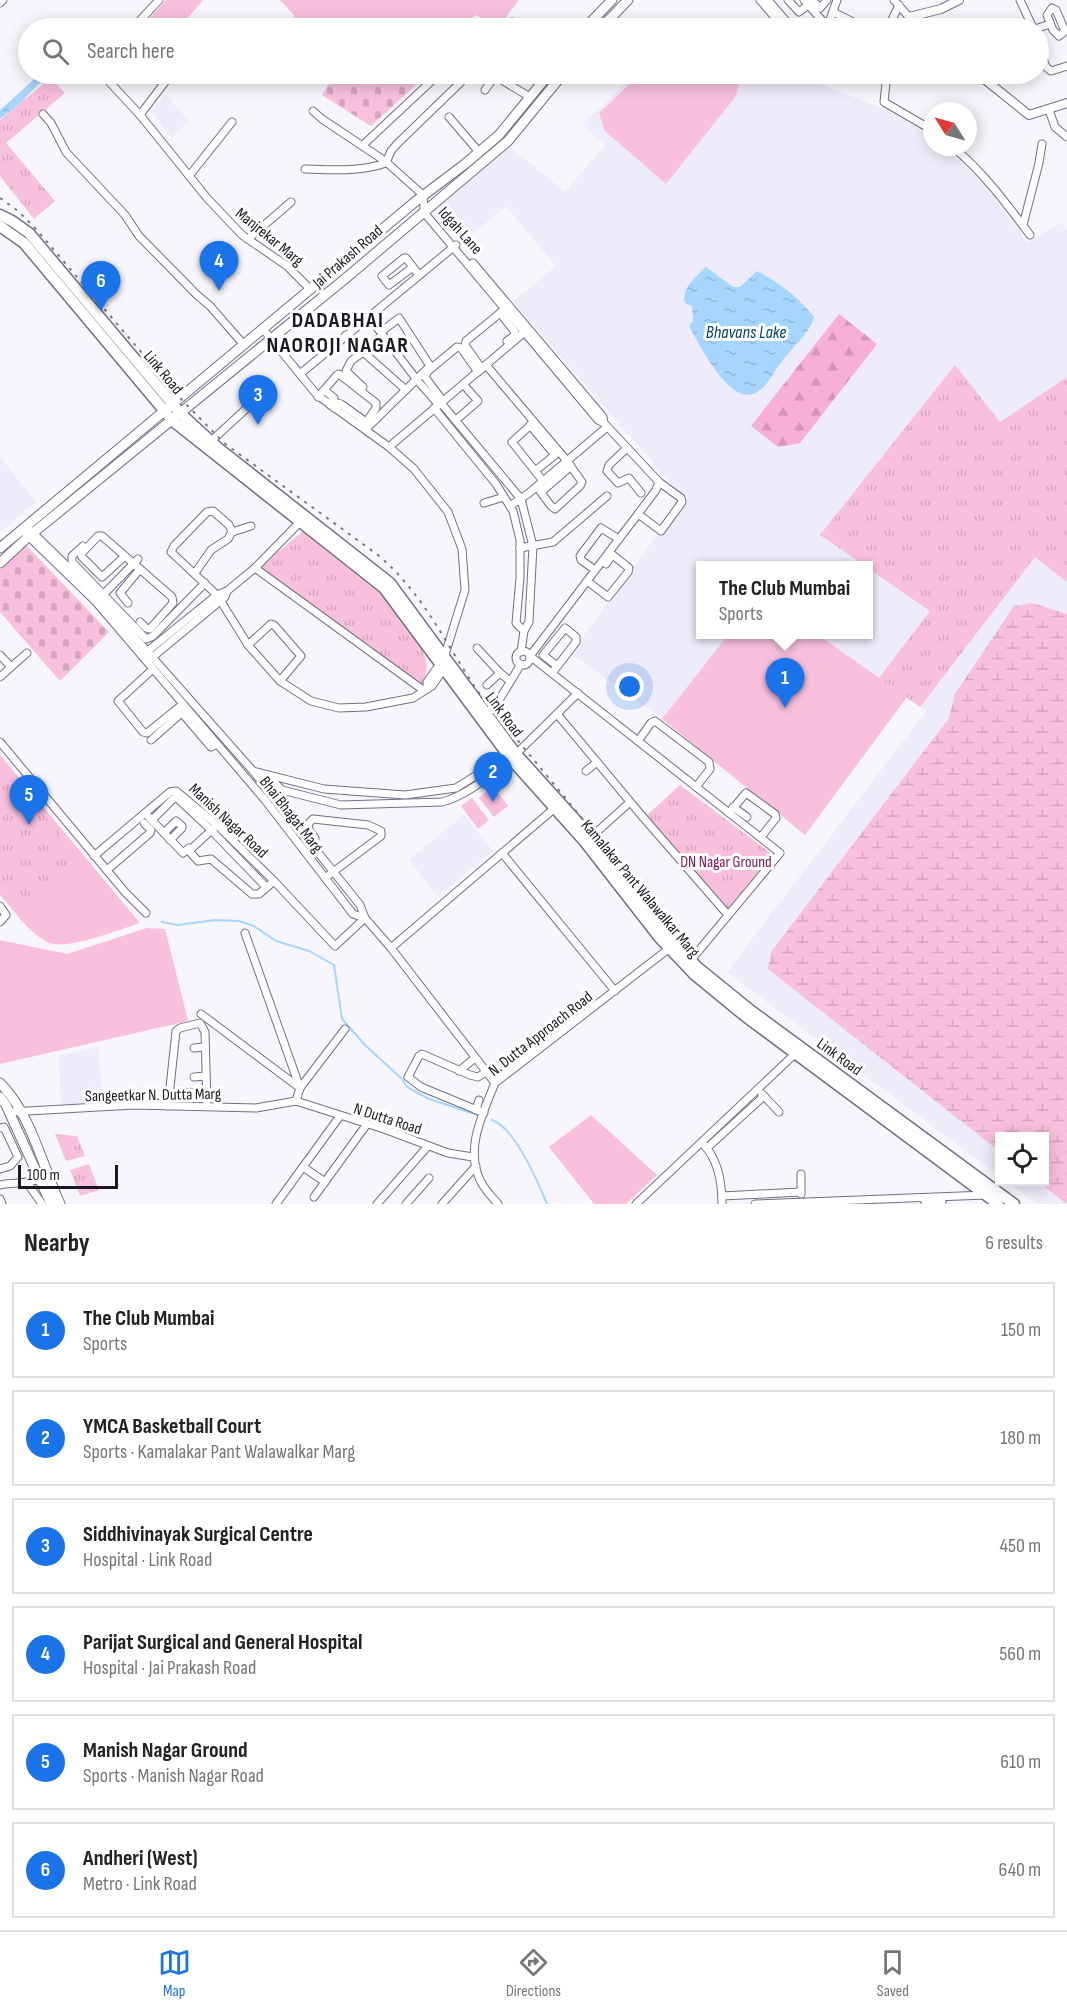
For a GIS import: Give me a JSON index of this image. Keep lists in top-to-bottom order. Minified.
{"streets":{"main road":["Jai Prakash Road","Link Road","Kamalakar Pant Walawalkar Marg"],"street":["Idgah Lane","Manjrekar Marg","Bhai Bhagat Marg","Manish Nagar Road","N. Dutta Approach Road","Sangeetkar N. Dutta Marg","N Dutta Road"]},"crossings":[["Idgah Lane","Jai Prakash Road"],["Manjrekar Marg","Jai Prakash Road"],["Jai Prakash Road","Link Road"],["Link Road","Kamalakar Pant Walawalkar Marg"],["Bhai Bhagat Marg","Manish Nagar Road"],["Bhai Bhagat Marg","N. Dutta Approach Road"],["Kamalakar Pant Walawalkar Marg","N. Dutta Approach Road"],["N. Dutta Approach Road","N Dutta Road"],["Sangeetkar N. Dutta Marg","N Dutta Road"]],"districts":["DADABHAI NAOROJI NAGAR"],"water":["Bhavans Lake"],"parks":["DN Nagar Ground"],"scale_bar":"100 m","north":"top left","page":{"search":"Search here","pins":["4","6","3","1","2","5"],"popup":["The Club Mumbai","Sports"],"scale":"100 m","heading":["Nearby","6 results"],"list":[{"mark":"1","name":"The Club Mumbai","note":"Sports","value":"150 m"},{"mark":"2","name":"YMCA Basketball Court","note":"Sports · Kamalakar Pant Walawalkar Marg","value":"180 m"},{"mark":"3","name":"Siddhivinayak Surgical Centre","note":"Hospital · Link Road","value":"450 m"},{"mark":"4","name":"Parijat Surgical and General Hospital","note":"Hospital · Jai Prakash Road","value":"560 m"},{"mark":"5","name":"Manish Nagar Ground","note":"Sports · Manish Nagar Road","value":"610 m"},{"mark":"6","name":"Andheri (West)","note":"Metro · Link Road","value":"640 m"}],"nav":["Map","Directions","Saved"]}}
